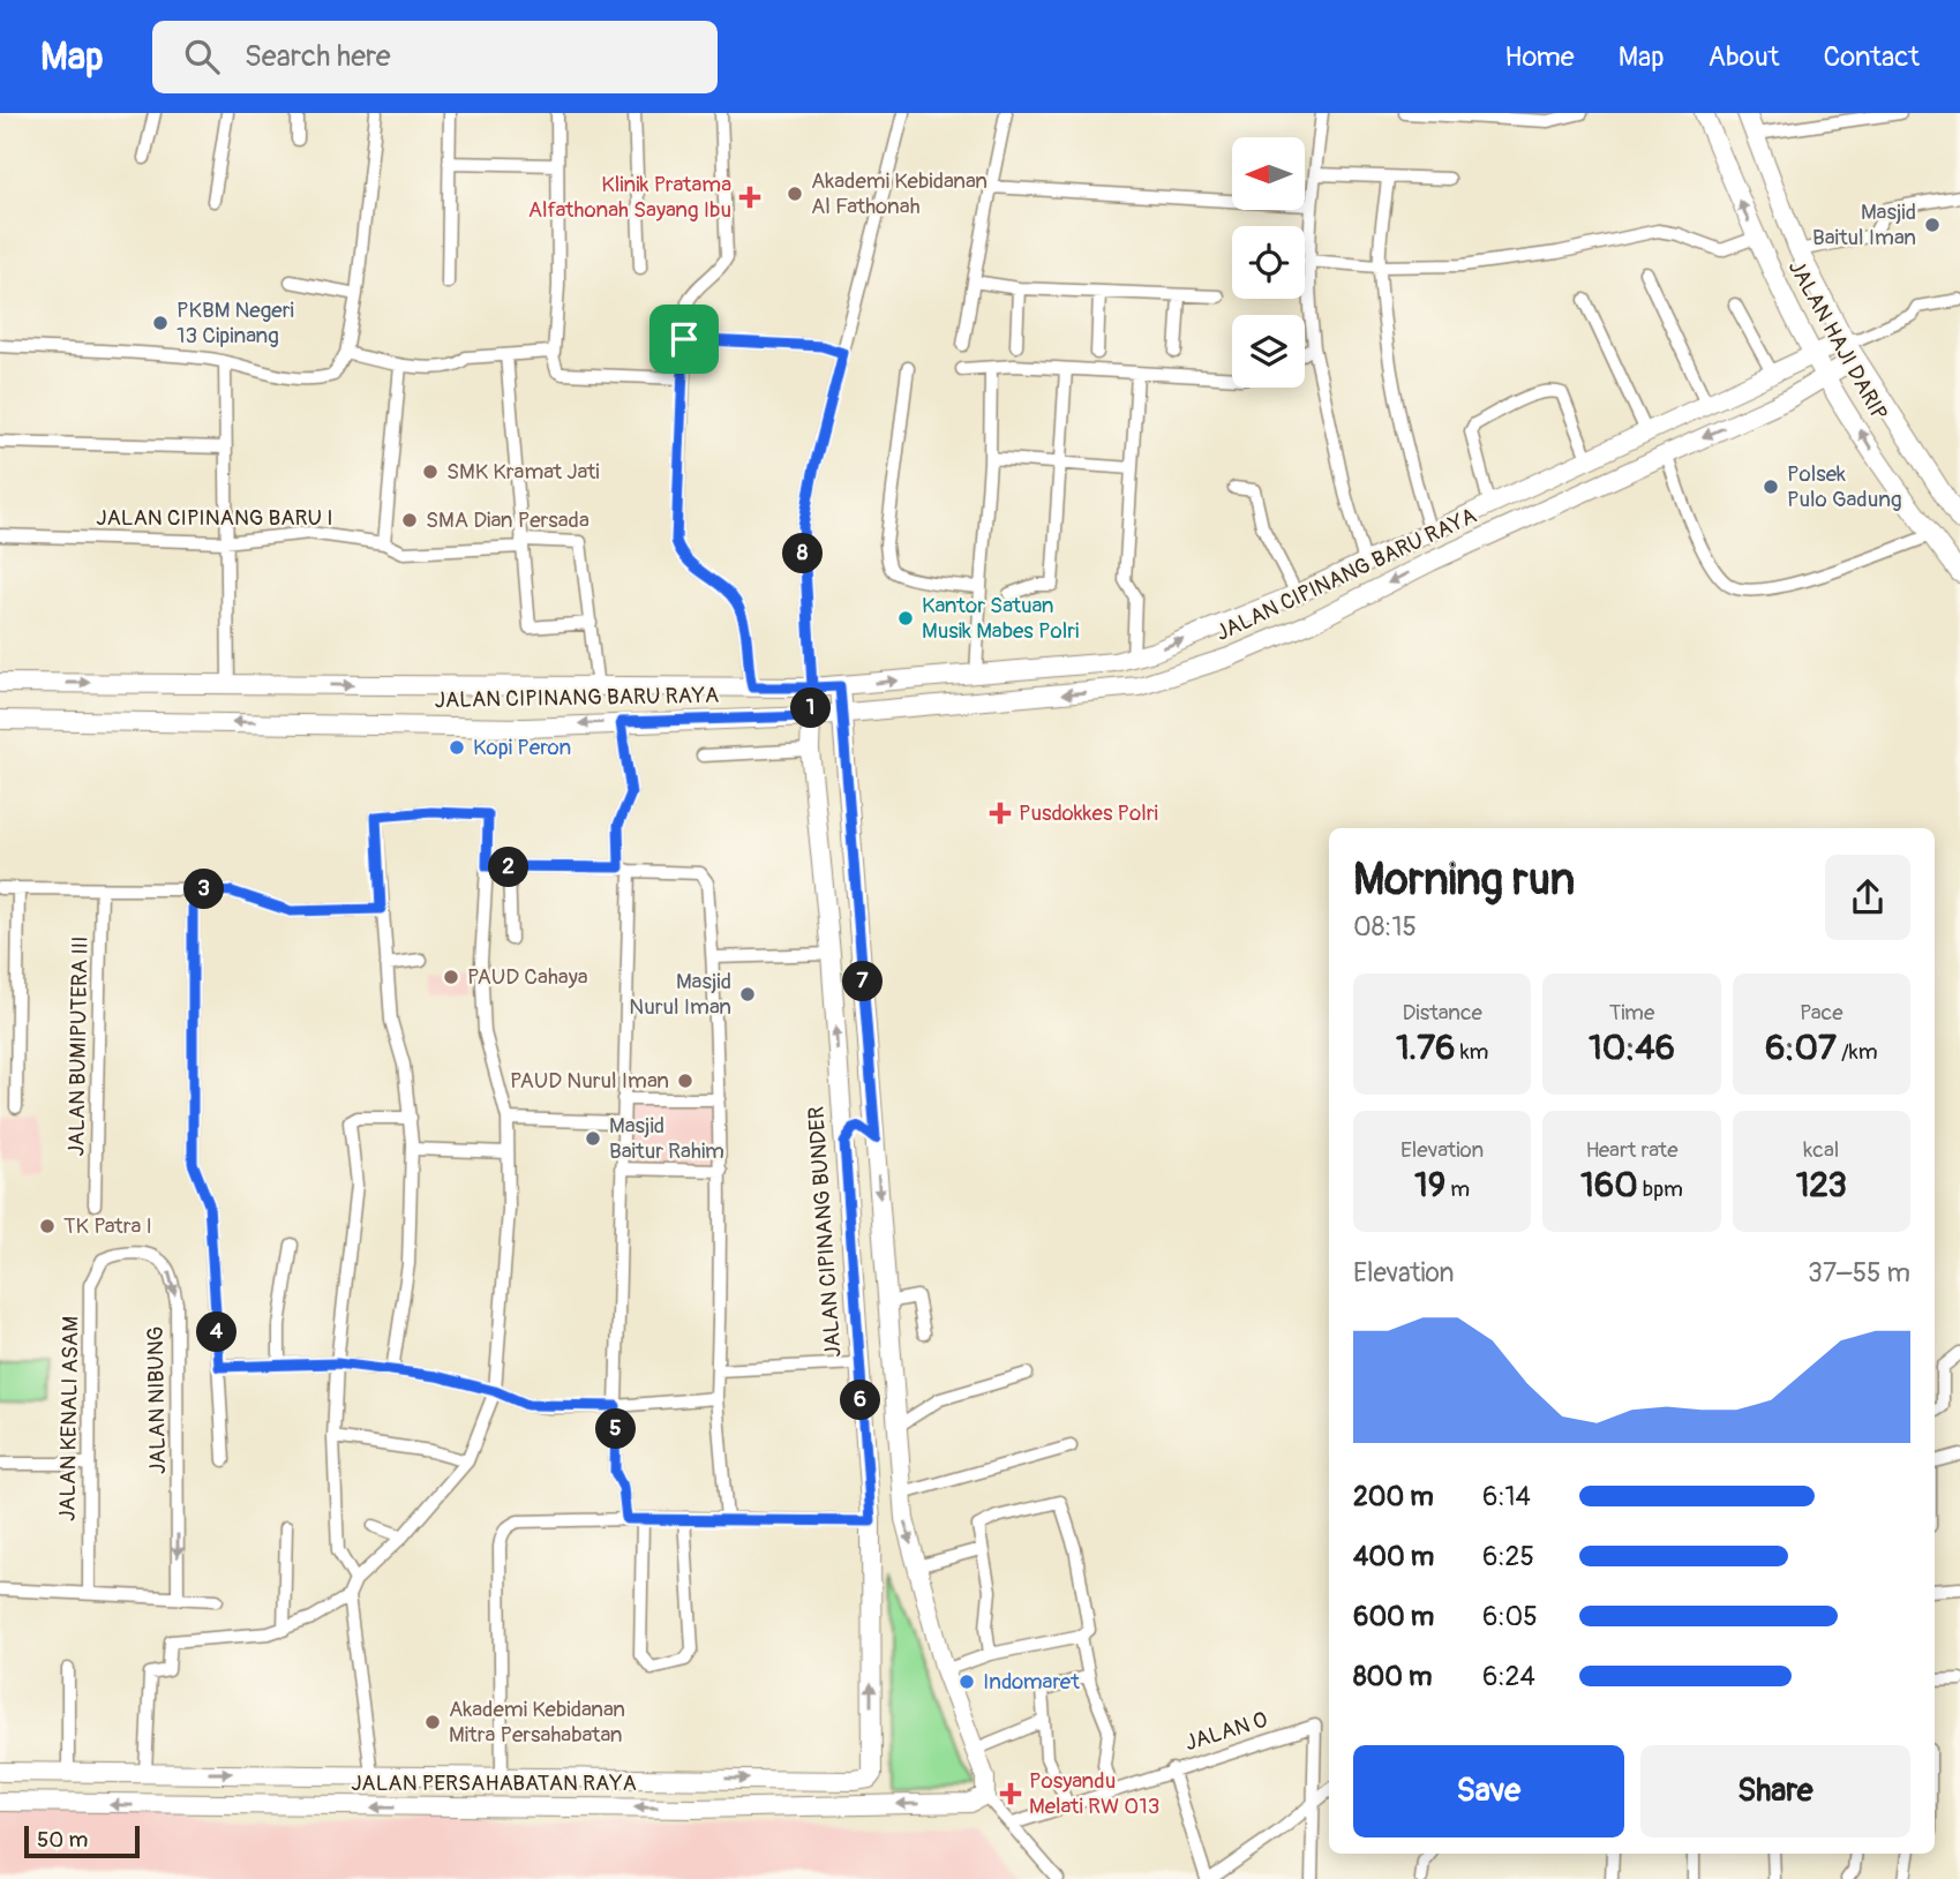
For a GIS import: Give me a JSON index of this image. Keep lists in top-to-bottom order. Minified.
{"streets":{"main road":["JALAN HAJI DARIP","JALAN CIPINANG BARU RAYA","JALAN CIPINANG BUNDER","JALAN PERSAHABATAN RAYA"],"street":["JALAN CIPINANG BARU I","JALAN BUMIPUTERA III","JALAN NIBUNG","JALAN KENALI ASAM","JALAN O"]},"crossings":[["JALAN HAJI DARIP","JALAN CIPINANG BARU RAYA"],["JALAN CIPINANG BARU RAYA","JALAN CIPINANG BUNDER"],["JALAN CIPINANG BUNDER","JALAN PERSAHABATAN RAYA"],["JALAN NIBUNG","JALAN KENALI ASAM"]],"places":{"other":["Akademi Kebidanan Al Fathonah","Masjid Baitul Iman","PKBM Negeri 13 Cipinang","SMK Kramat Jati","Polsek Pulo Gadung","SMA Dian Persada","Kantor Satuan Musik Mabes Polri","Kopi Peron","PAUD Cahaya","Masjid Nurul Iman","PAUD Nurul Iman","Masjid Baitur Rahim","TK Patra I","Indomaret","Akademi Kebidanan Mitra Persahabatan"],"health":["Klinik Pratama Alfathonah Sayang Ibu","Pusdokkes Polri","Posyandu Melati RW 013"]},"scale_bar":"50 m","north":"left","page":{"header":"Map","search":"Search here","nav":["Home","Map","About","Contact"],"pins":["8","1","2","3","7","4","6","5"],"heading":["Morning run","08:15"],"stats":[["Distance","1.76 km"],["Time","10:46"],["Pace","6:07 /km"],["Elevation","19 m"],["Heart rate","160 bpm"],["kcal","123"]],"chart":["Elevation","37–55 m"],"list":[{"name":"200 m","note":"6:14"},{"name":"400 m","note":"6:25"},{"name":"600 m","note":"6:05"},{"name":"800 m","note":"6:24"}],"buttons":["Save","Share"],"scale":"50 m"}}
